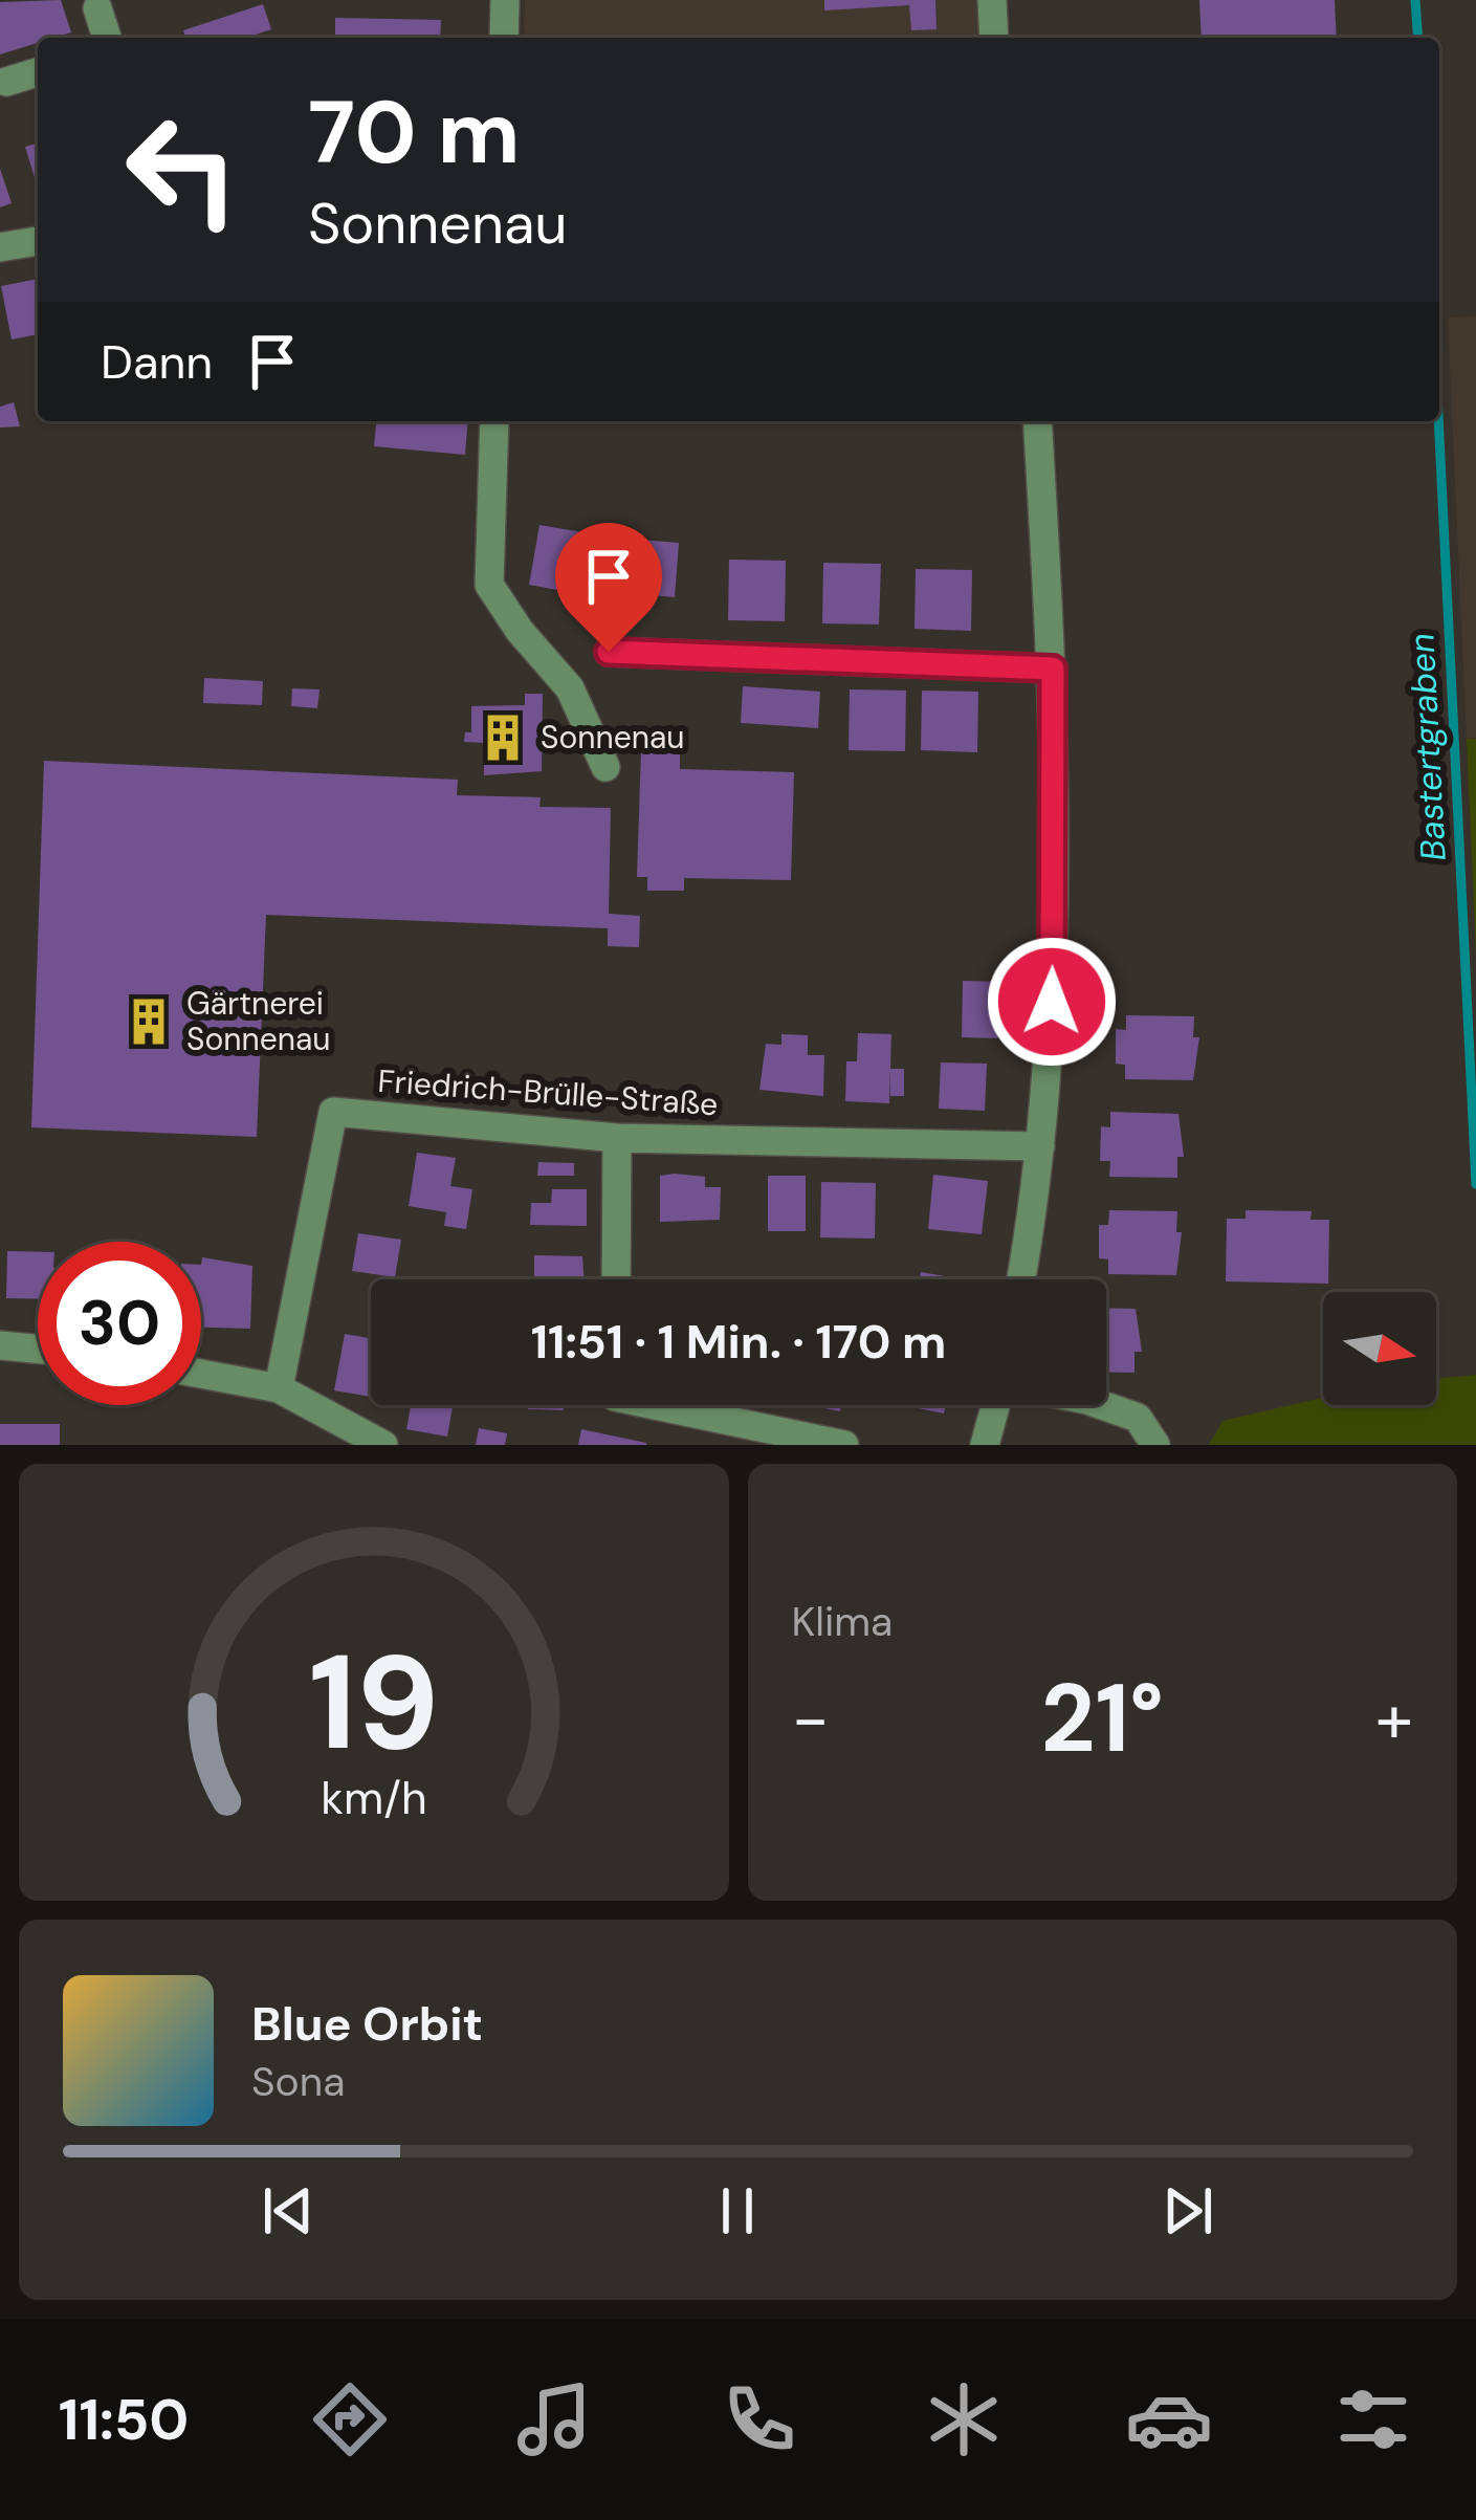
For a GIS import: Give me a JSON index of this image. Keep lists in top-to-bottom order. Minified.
{"streets":{"street":["Friedrich-Brülle-Straße"]},"water":["Bastertgraben"],"places":{"building":["Sonnenau","Gärtnerei Sonnenau"]},"north":"right","page":{"turn":["70 m","Sonnenau"],"then":"Dann","limit":"30","trip":"11:51 · 1 Min. · 170 m","tile":"Klima","heat":["−","21°","+"],"song":["Blue Orbit","Sona"],"tabs":"11:50","gauge":["19","km/h"]}}
